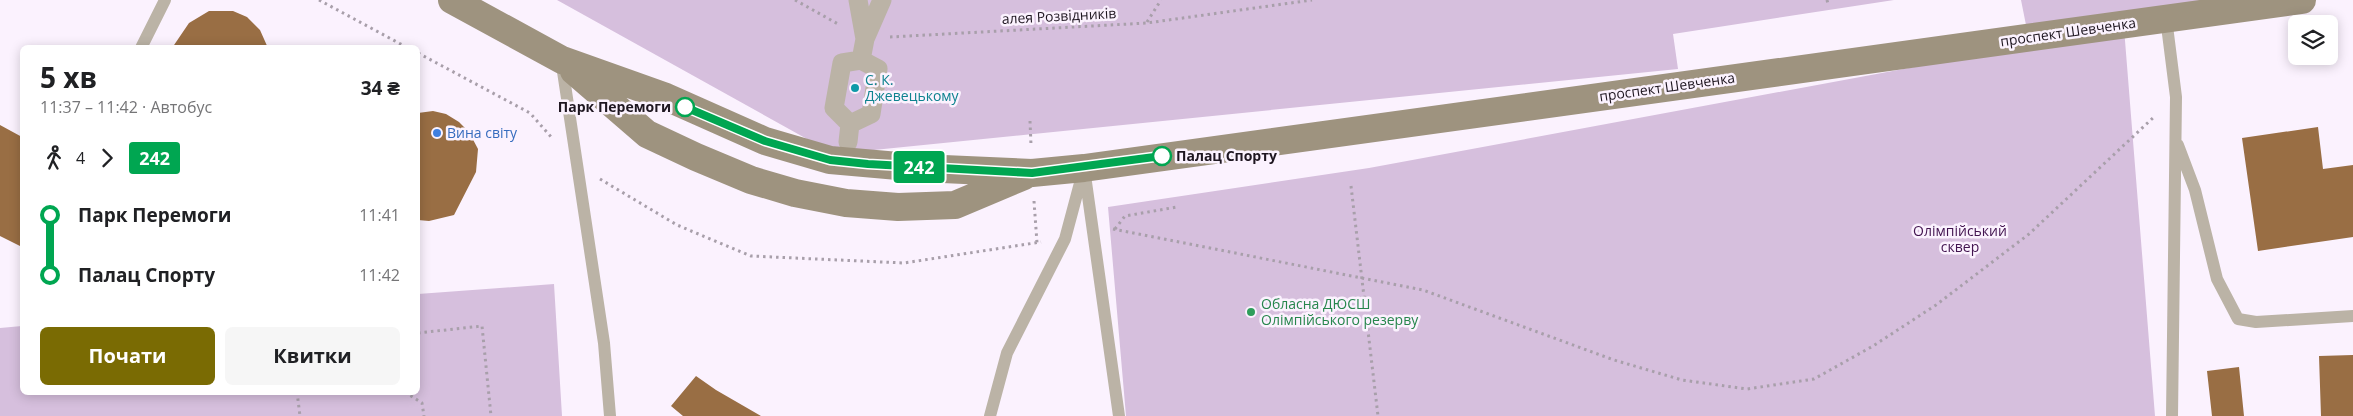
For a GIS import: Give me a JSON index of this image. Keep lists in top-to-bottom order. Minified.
{"streets":{"main road":["проспект Шевченка"],"path":["алея Розвідників"]},"parks":["Олімпійський сквер"],"places":["С. К. Джевецькому","Парк Перемоги","Вина світу","Палац Спорту","Обласна ДЮСШ Олімпійського резерву"],"lines":["bus line 242"],"page":{"on_map":"242","heading":["5 хв","11:37 – 11:42 · Автобус","34 ₴"],"legs":["4","242"],"list":[{"name":"Парк Перемоги","value":"11:41"},{"name":"Палац Спорту","value":"11:42"}],"buttons":["Почати","Квитки"]}}
